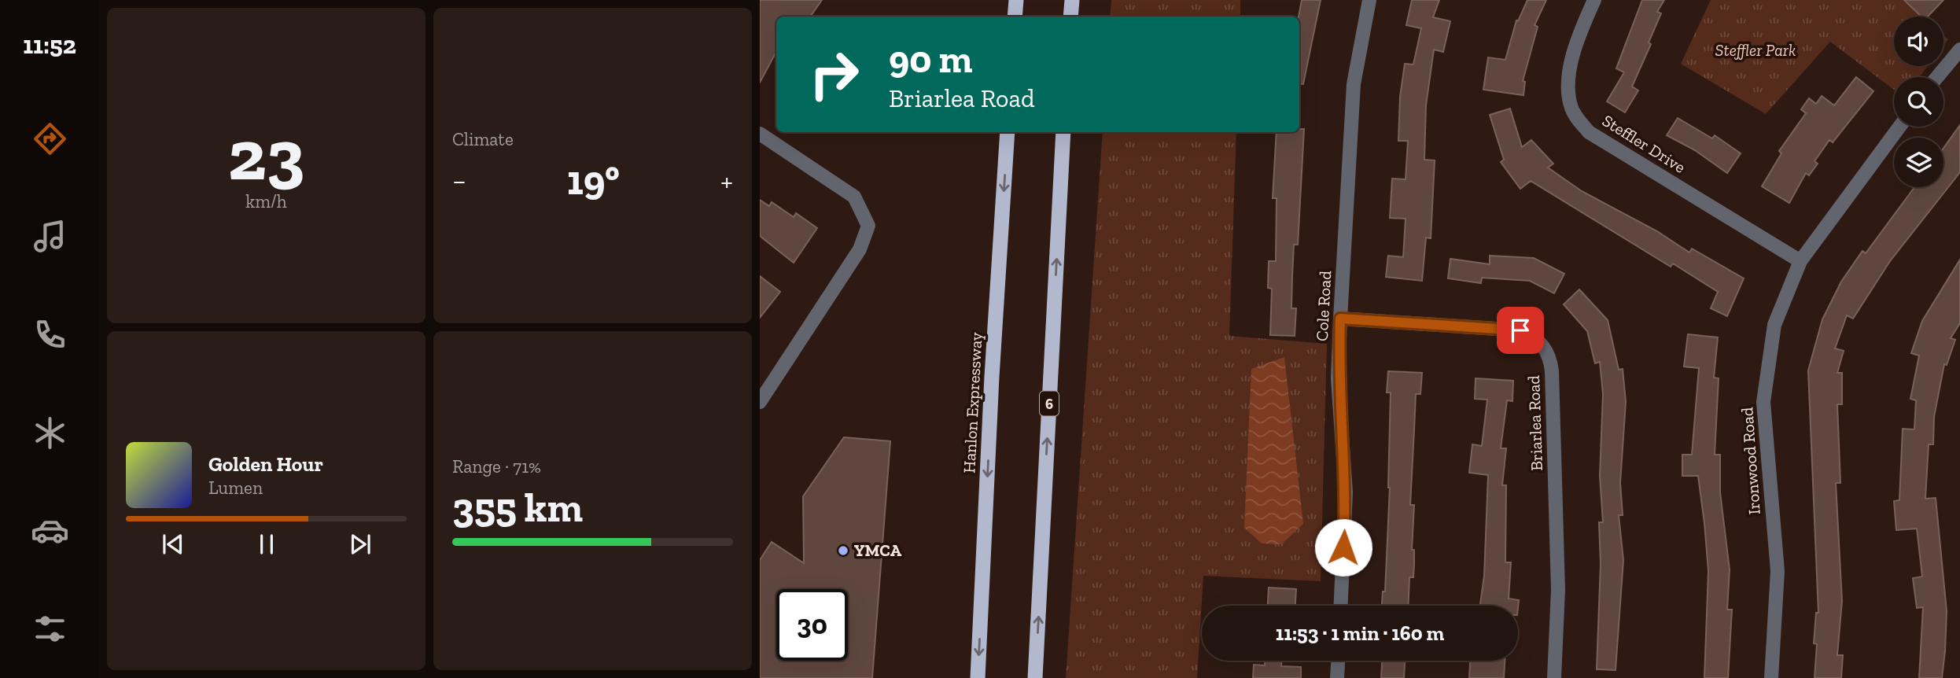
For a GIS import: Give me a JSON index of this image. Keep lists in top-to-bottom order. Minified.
{"streets":{"highway":["Hanlon Expressway","6"],"street":["Steffler Drive","Cole Road","Briarlea Road","Ironwood Road"]},"crossings":[["Steffler Drive","Ironwood Road"],["Cole Road","Briarlea Road"]],"parks":["Steffler Park"],"places":["YMCA"],"page":{"tabs":"11:52","tile":[["23","km/h"],"Climate",["Range · 71%","355 km"]],"turn":["90 m","Briarlea Road"],"heat":["−","19°","+"],"song":["Golden Hour","Lumen"],"limit":"30","trip":"11:53 · 1 min · 160 m"}}
